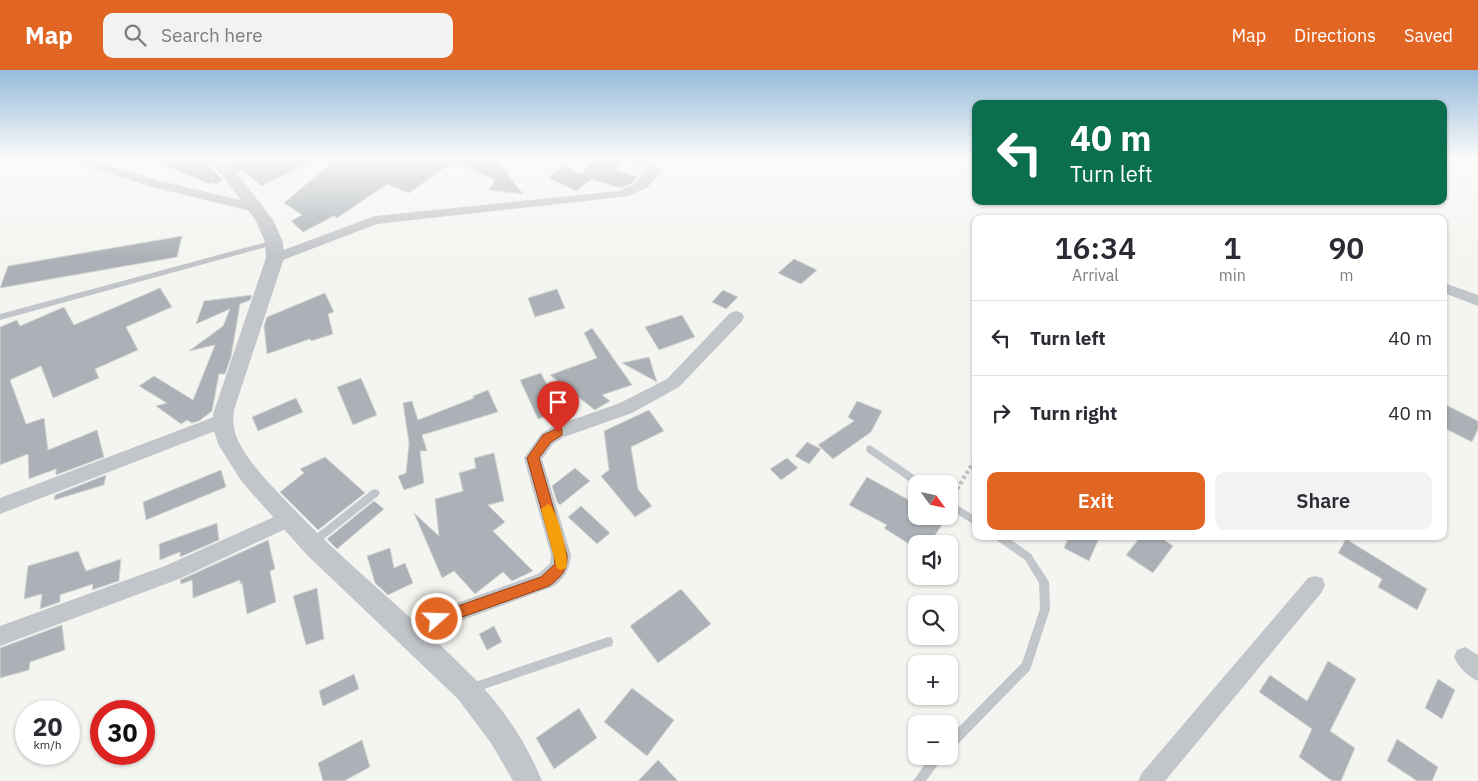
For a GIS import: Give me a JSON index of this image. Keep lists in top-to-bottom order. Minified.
{"north":"bottom right","page":{"header":"Map","search":"Search here","nav":["Map","Directions","Saved"],"turn":["40 m","Turn left"],"eta":["16:34","Arrival","1","min","90","m"],"list":[{"name":"Turn left","value":"40 m"},{"name":"Turn right","value":"40 m"}],"buttons":["Exit","Share"],"map_buttons":["+","−"],"speed":"20 km/h","limit":"30"}}
